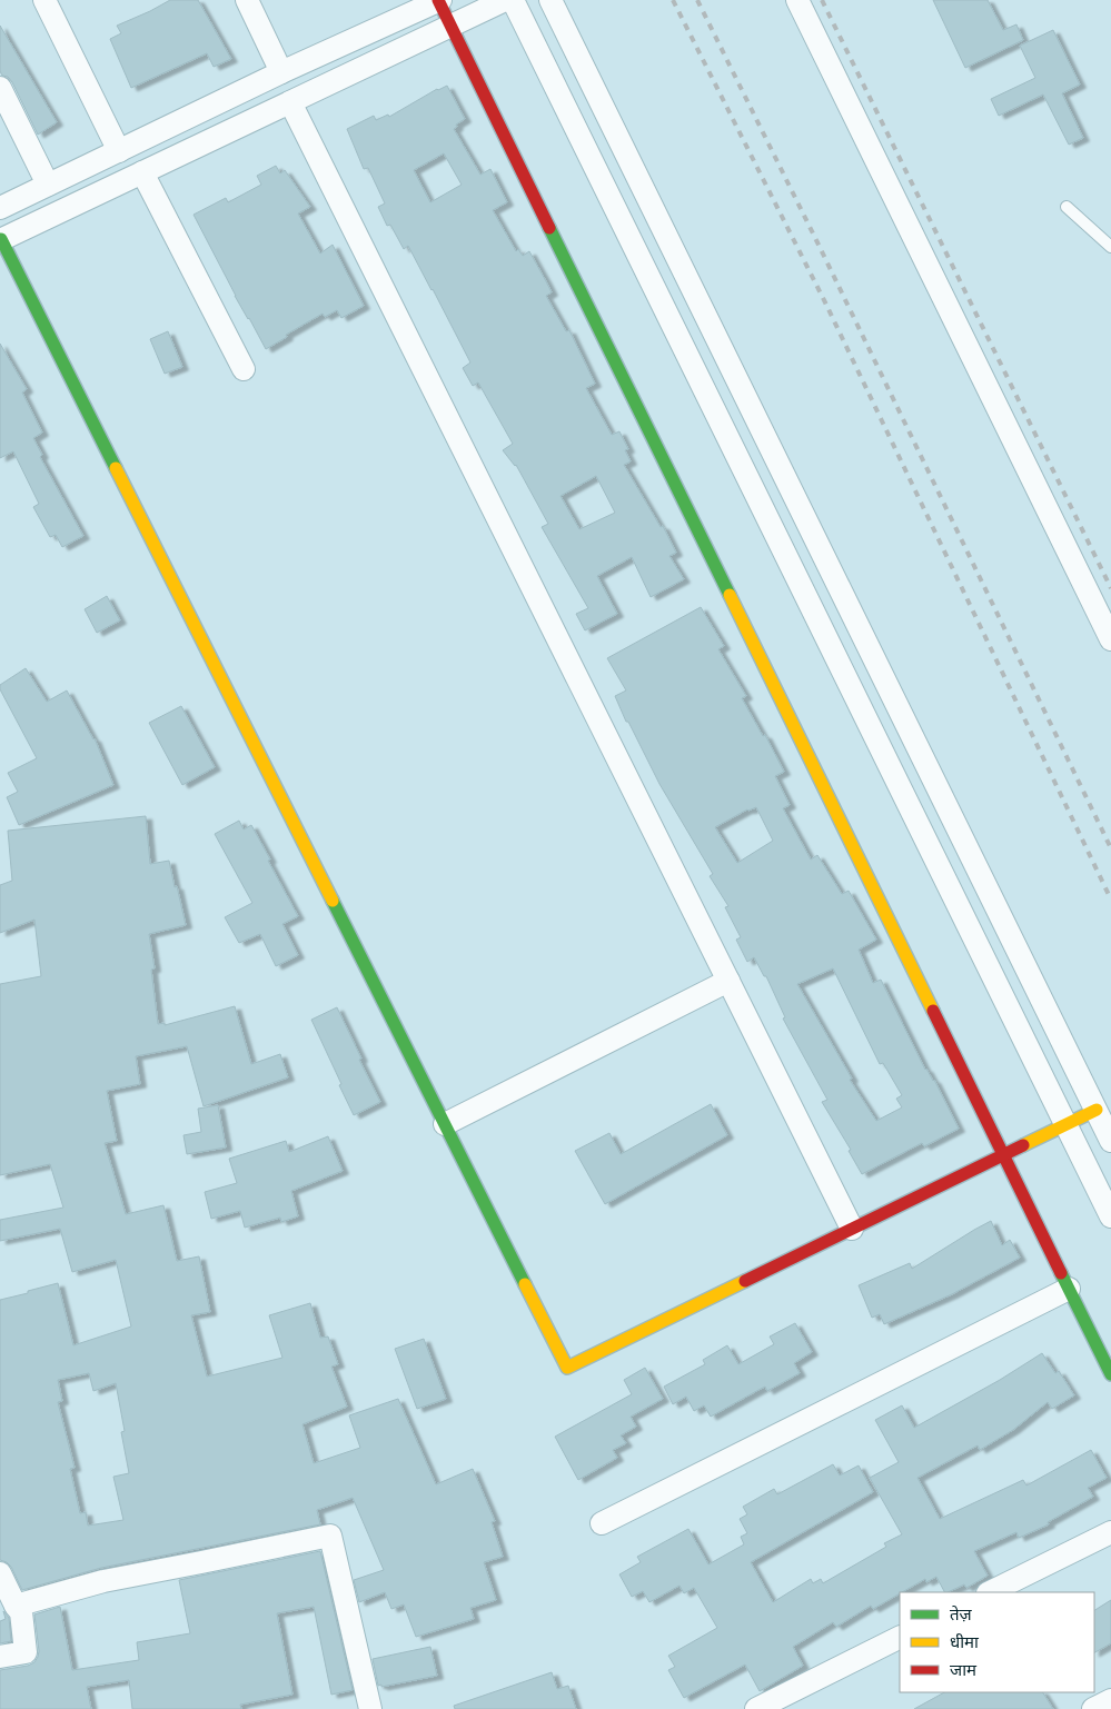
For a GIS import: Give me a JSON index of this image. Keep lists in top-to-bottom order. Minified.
{"legend":["तेज़","धीमा","जाम"]}
